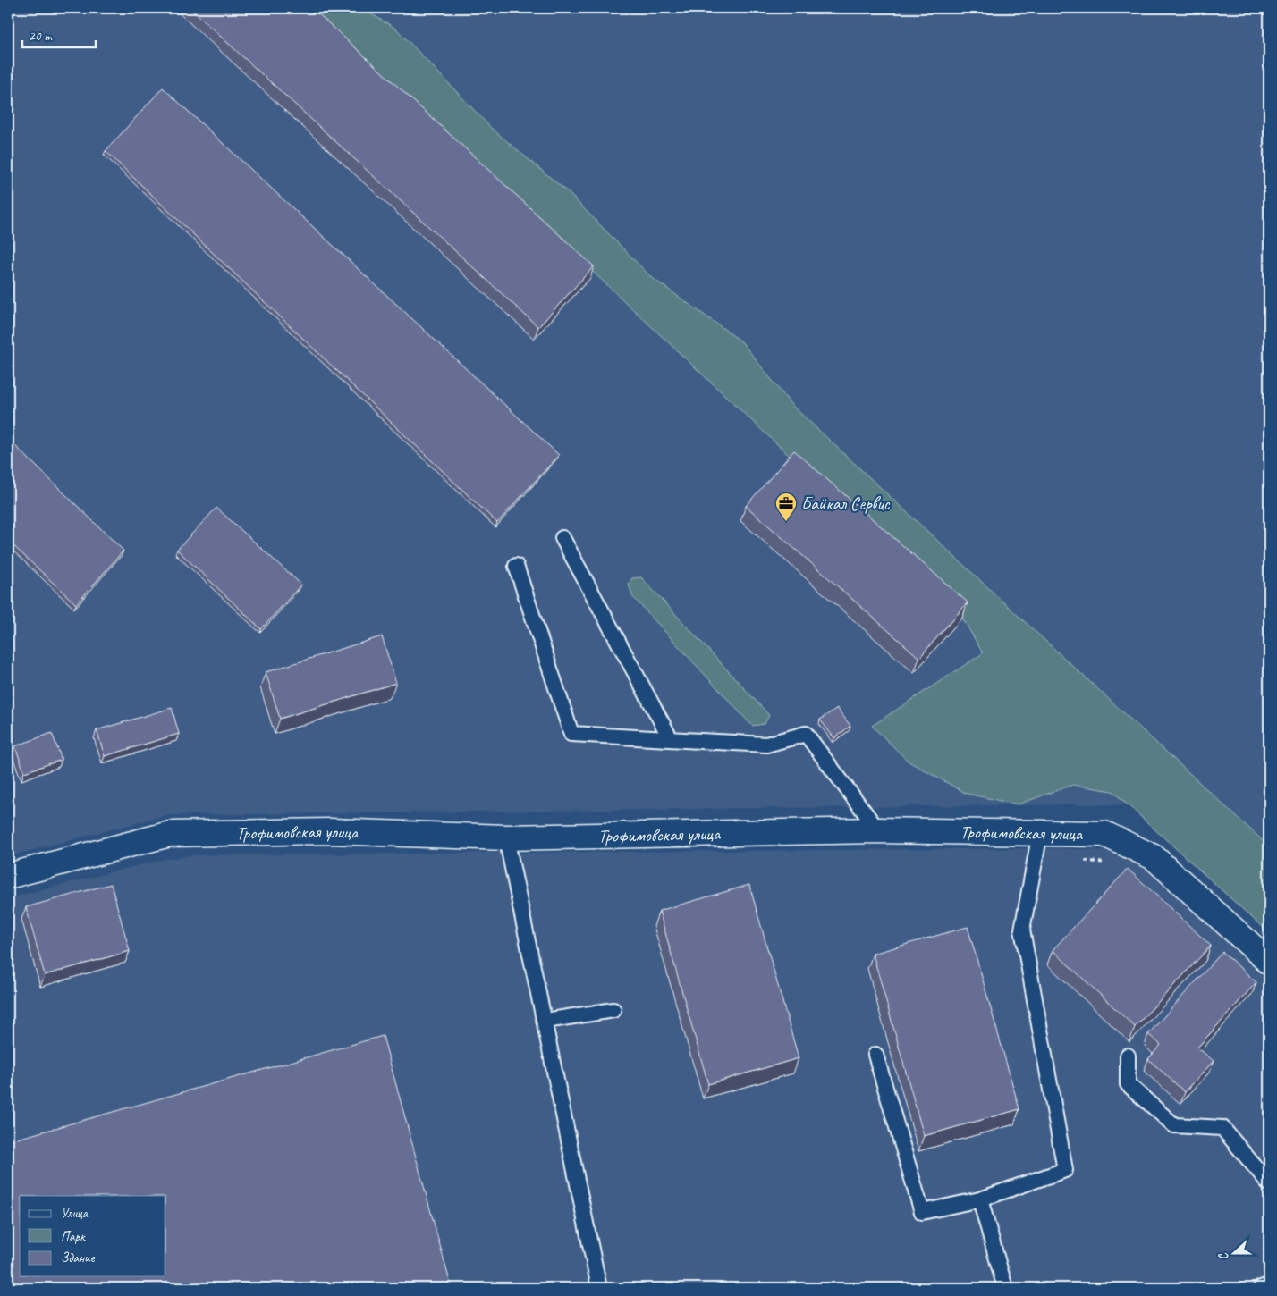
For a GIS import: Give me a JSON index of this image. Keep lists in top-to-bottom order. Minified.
{"streets":{"street":["Трофимовская улица"]},"places":{"office":["Байкал Сервис"]},"legend":["Улица","Парк","Здание"],"scale_bar":"20 m","north":"left"}
